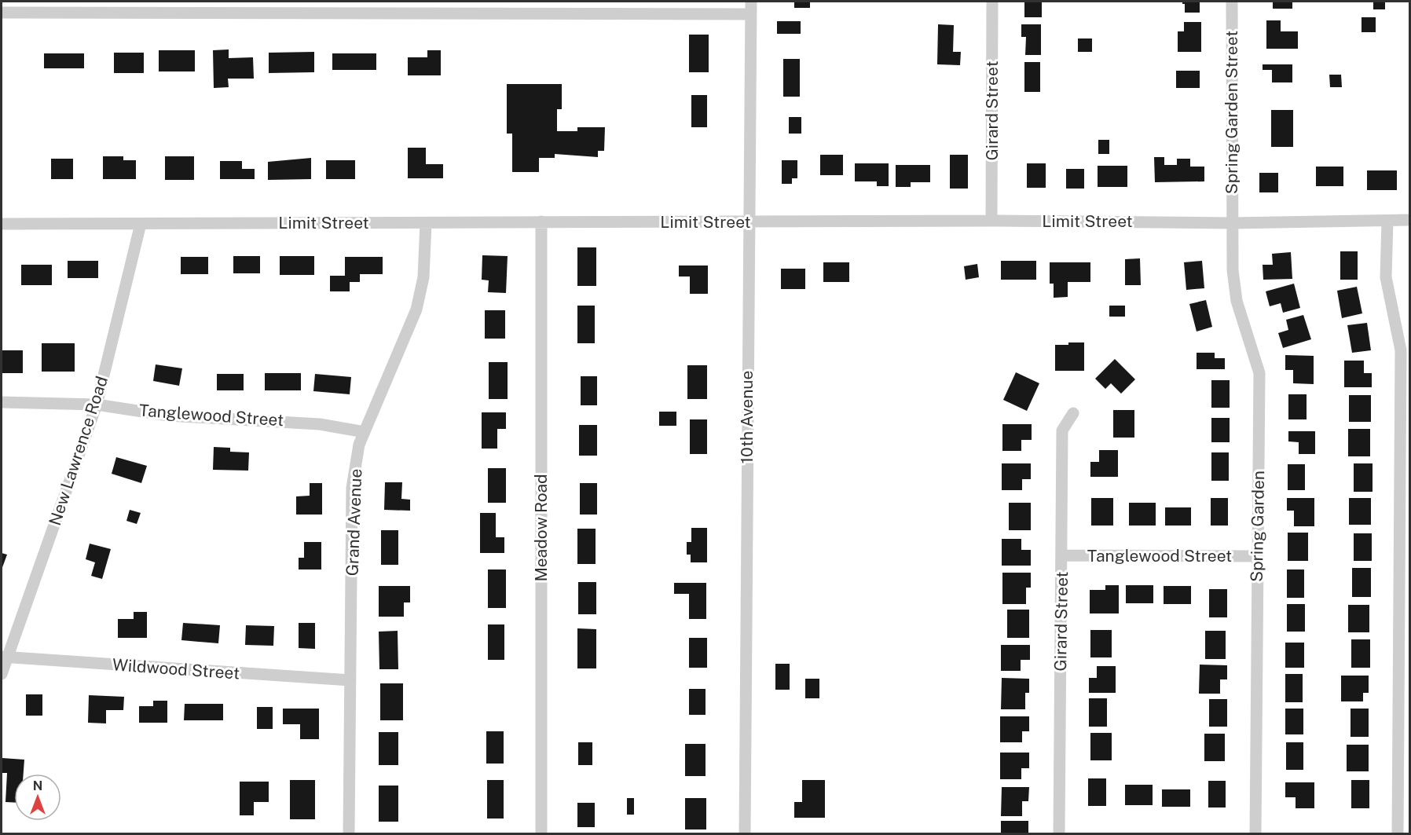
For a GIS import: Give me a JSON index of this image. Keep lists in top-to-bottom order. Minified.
{"streets":{"street":["Girard Street","Spring Garden Street","Limit Street","Tanglewood Street","10th Avenue","New Lawrence Road","Grand Avenue","Spring Garden","Meadow Road","Wildwood Street"]},"crossings":[["Girard Street","Limit Street"],["Girard Street","Tanglewood Street"],["Spring Garden Street","Limit Street"],["Spring Garden Street","Spring Garden"],["Limit Street","10th Avenue"],["Limit Street","New Lawrence Road"],["Limit Street","Grand Avenue"],["Limit Street","Spring Garden"],["Limit Street","Meadow Road"],["Tanglewood Street","New Lawrence Road"],["Tanglewood Street","Grand Avenue"],["Tanglewood Street","Spring Garden"],["New Lawrence Road","Wildwood Street"],["Grand Avenue","Wildwood Street"]],"north":"top"}
